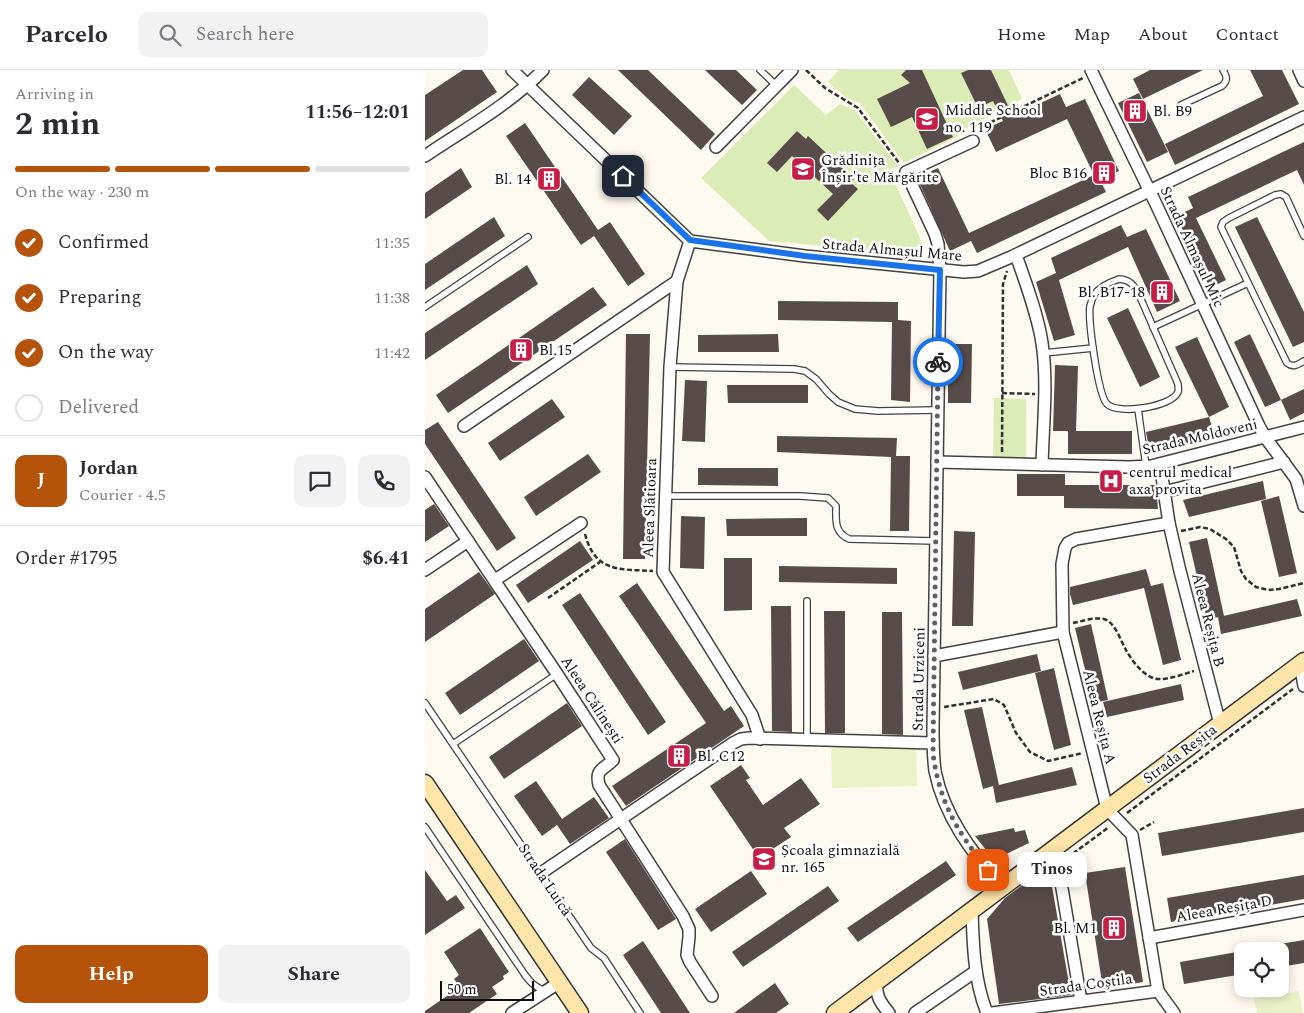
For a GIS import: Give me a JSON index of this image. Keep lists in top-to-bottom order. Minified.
{"streets":{"street":["Strada Almașul Mic","Strada Almașul Mare","Strada Moldoveni","Aleea Slătioara","Aleea Reșița B","Strada Urziceni","Aleea Călinești","Aleea Reșița A","Strada Reșița","Aleea Reșița D","Strada Coștila"],"lane":["Strada Luică"]},"crossings":[["Strada Almașul Mic","Strada Almașul Mare"],["Strada Almașul Mic","Strada Moldoveni"],["Strada Almașul Mare","Aleea Slătioara"],["Strada Almașul Mare","Strada Urziceni"],["Strada Moldoveni","Aleea Reșița B"],["Strada Moldoveni","Strada Urziceni"],["Aleea Reșița B","Strada Reșița"],["Strada Urziceni","Strada Reșița"],["Aleea Reșița A","Strada Reșița"]],"places":{"building":["Bl. B9","Bloc B16","Bl. 14","Bl. B17-18","Bl.15","Bl. C12","Bl. M1"],"school or university":["Middle School no. 119","Grădinița Înșir'te Mărgărite","Școala gimnazială nr. 165"],"hospital":["centrul medical axa provita"],"other":["Tinos"]},"scale_bar":"50 m","page":{"header":"Parcelo","search":"Search here","nav":["Home","Map","About","Contact"],"heading":["2 min","Arriving in","11:56–12:01"],"panel":["Jordan","Courier · 4.5","Order #1795","$6.41"],"bar":"On the way · 230 m","list":[["Confirmed","11:35"],["Preparing","11:38"],["On the way","11:42"],"Delivered"],"round":"J","bubble":"Tinos","buttons":["Help","Share"],"scale":"50 m"}}
